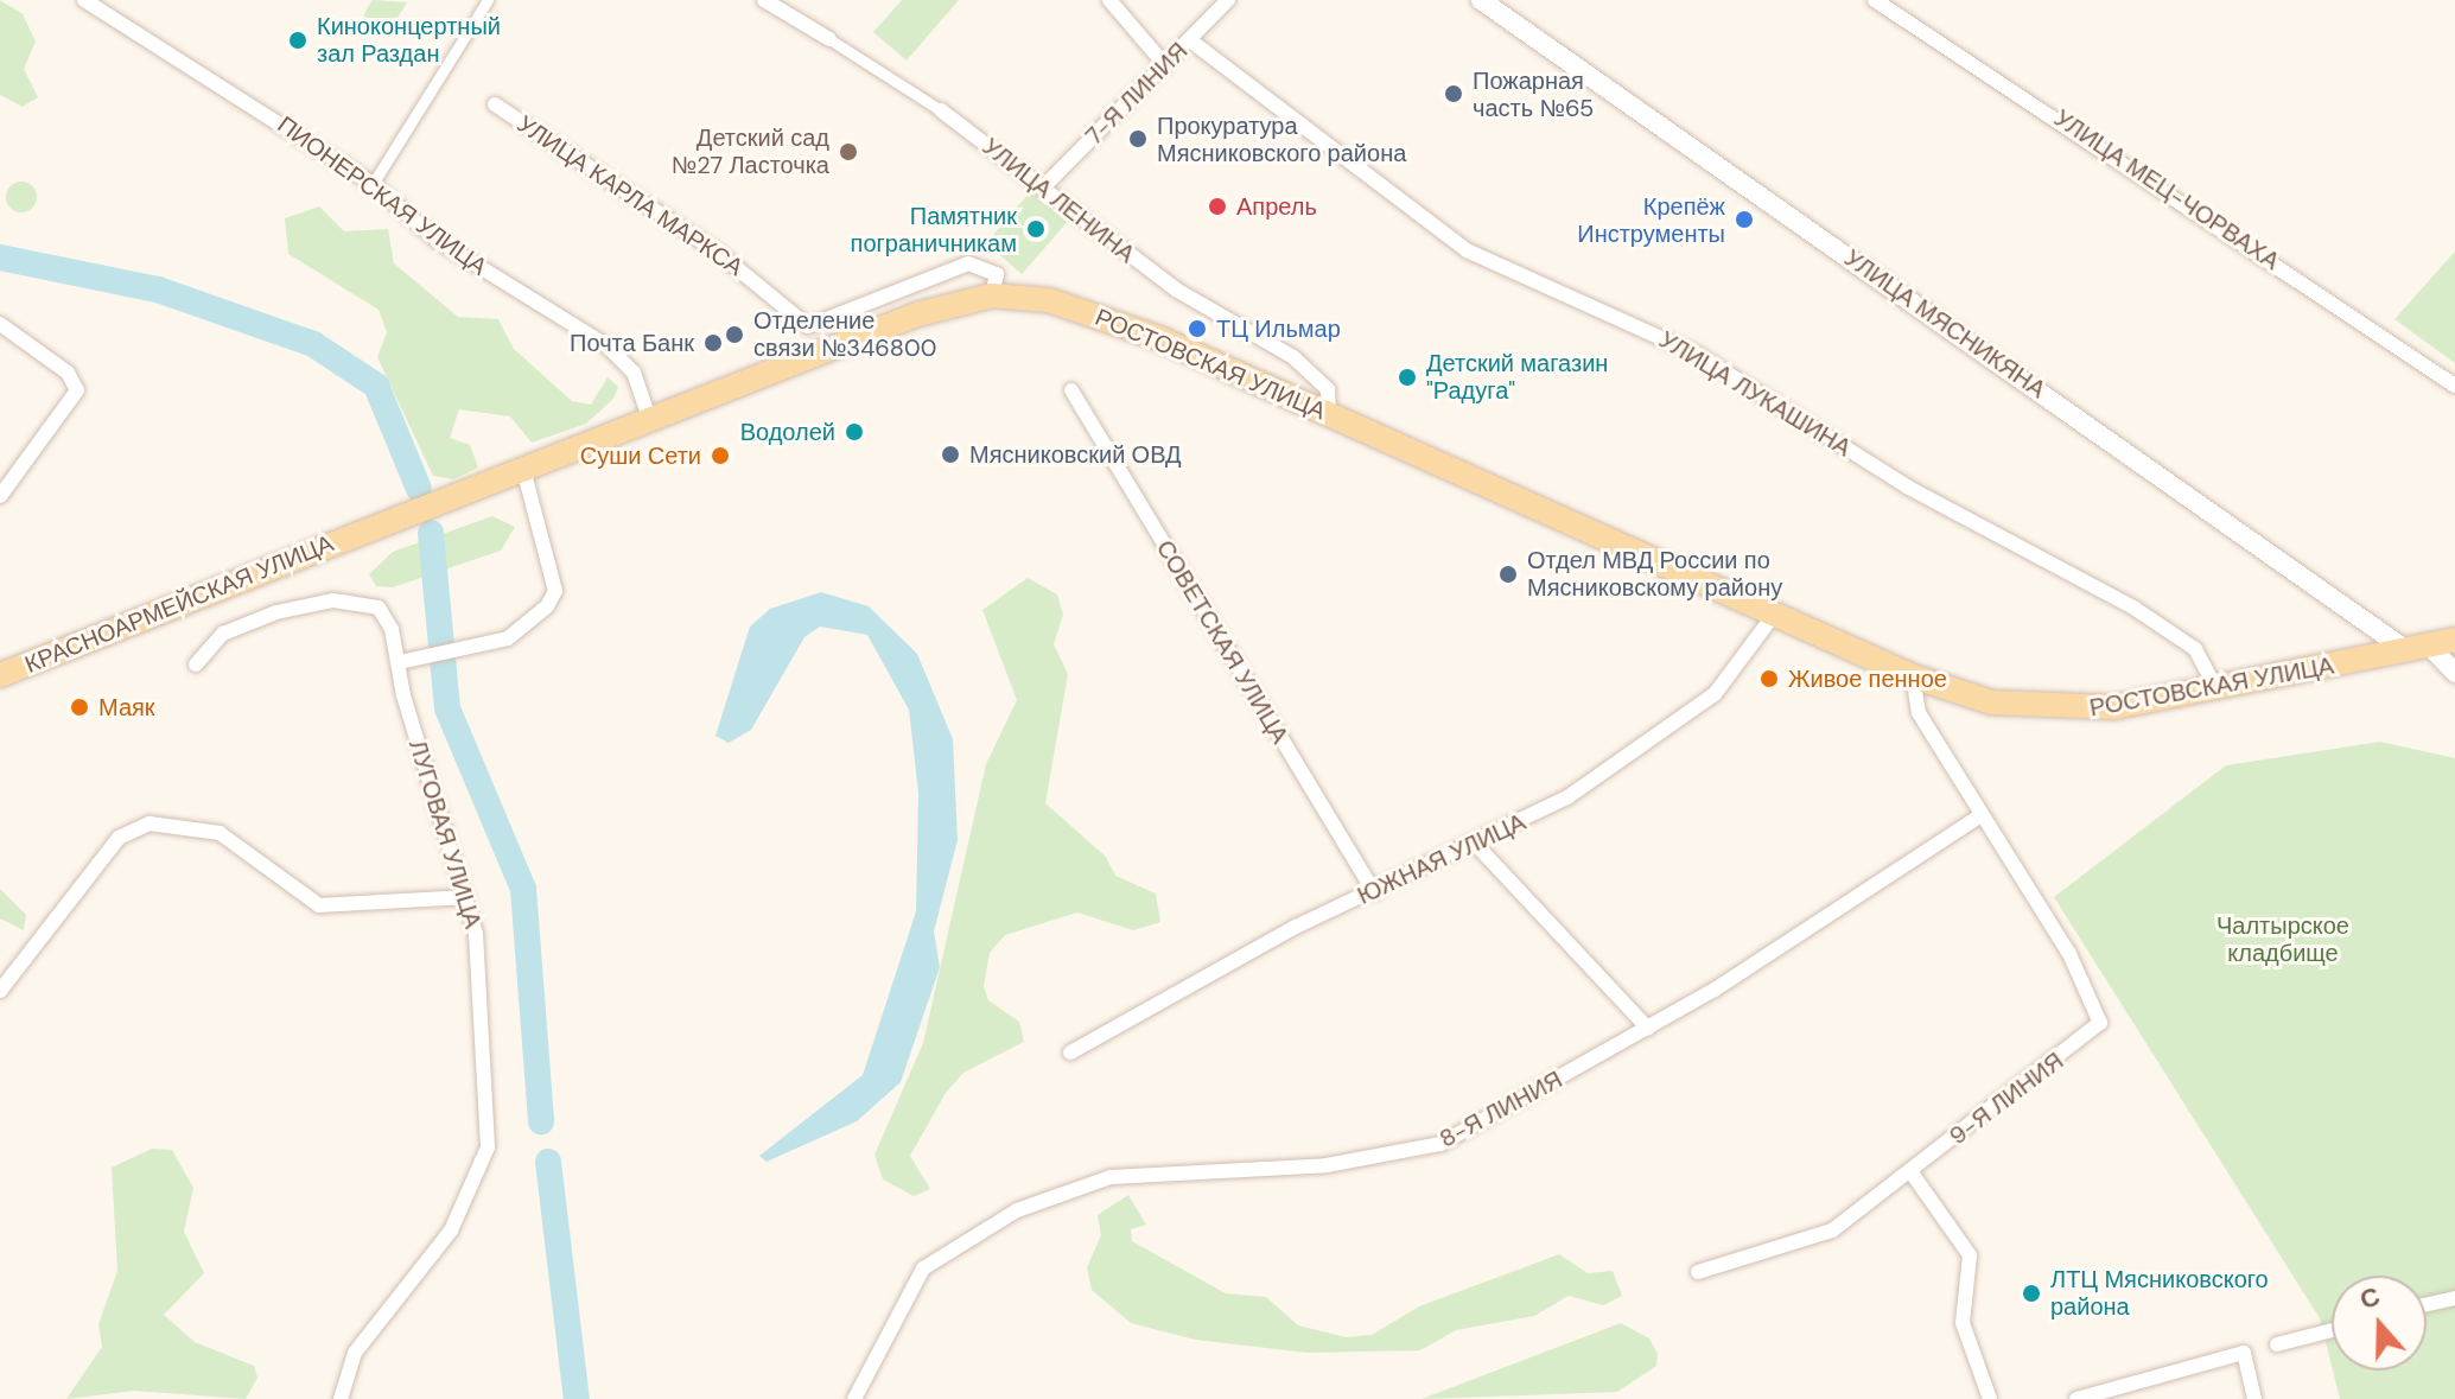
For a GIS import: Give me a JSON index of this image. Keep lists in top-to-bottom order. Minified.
{"streets":{"main road":["РОСТОВСКАЯ УЛИЦА","КРАСНОАРМЕЙСКАЯ УЛИЦА"],"street":["7-Я ЛИНИЯ","УЛИЦА МЕЦ-ЧОРВАХА","ПИОНЕРСКАЯ УЛИЦА","УЛИЦА КАРЛА МАРКСА","УЛИЦА ЛЕНИНА","УЛИЦА МЯСНИКЯНА","УЛИЦА ЛУКАШИНА","СОВЕТСКАЯ УЛИЦА","ЛУГОВАЯ УЛИЦА","ЮЖНАЯ УЛИЦА","9-Я ЛИНИЯ","8-Я ЛИНИЯ"]},"crossings":[["7-Я ЛИНИЯ","УЛИЦА ЛЕНИНА"],["7-Я ЛИНИЯ","УЛИЦА ЛУКАШИНА"],["ПИОНЕРСКАЯ УЛИЦА","РОСТОВСКАЯ УЛИЦА"],["УЛИЦА КАРЛА МАРКСА","РОСТОВСКАЯ УЛИЦА"],["УЛИЦА ЛЕНИНА","РОСТОВСКАЯ УЛИЦА"],["УЛИЦА МЯСНИКЯНА","РОСТОВСКАЯ УЛИЦА"],["РОСТОВСКАЯ УЛИЦА","УЛИЦА ЛУКАШИНА"],["РОСТОВСКАЯ УЛИЦА","КРАСНОАРМЕЙСКАЯ УЛИЦА"],["РОСТОВСКАЯ УЛИЦА","ЮЖНАЯ УЛИЦА"],["СОВЕТСКАЯ УЛИЦА","ЮЖНАЯ УЛИЦА"],["9-Я ЛИНИЯ","8-Я ЛИНИЯ"]],"parks":["Чалтырское кладбище"],"places":["Киноконцертный зал Раздан","Пожарная часть №65","Прокуратура Мясниковского района","Детский сад №27 Ласточка","Апрель","Крепёж Инструменты","Памятник пограничникам","ТЦ Ильмар","Отделение связи №346800","Почта Банк","Детский магазин \"Радуга\"","Водолей","Мясниковский ОВД","Суши Сети","Отдел МВД России по Мясниковскому району","Живое пенное","Маяк","ЛТЦ Мясниковского района"],"north":"top"}
